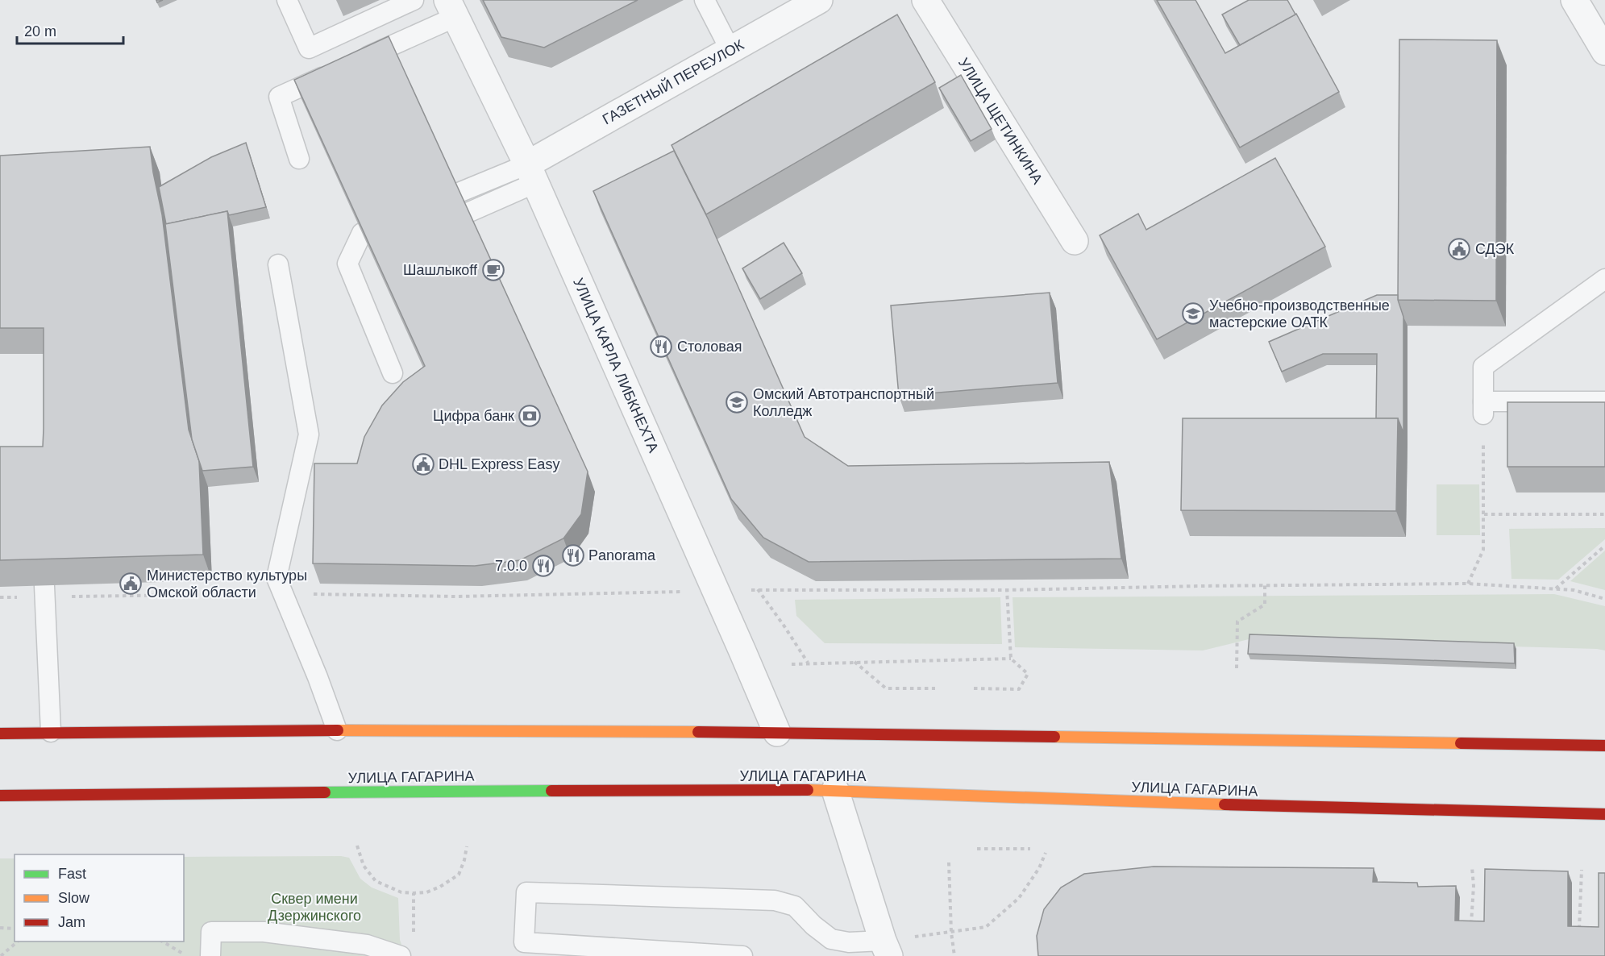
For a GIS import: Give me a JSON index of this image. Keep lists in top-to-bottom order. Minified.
{"streets":{"main road":["УЛИЦА ГАГАРИНА"],"street":["ГАЗЕТНЫЙ ПЕРЕУЛОК","УЛИЦА ЩЕТИНКИНА","УЛИЦА КАРЛА ЛИБКНЕХТА"]},"crossings":[["ГАЗЕТНЫЙ ПЕРЕУЛОК","УЛИЦА КАРЛА ЛИБКНЕХТА"]],"parks":["Сквер имени Дзержинского"],"places":{"public building":["СДЭК","DHL Express Easy","Министерство культуры Омской области"],"cafe":["Шашлыкoff"],"school or university":["Учебно-производственные мастерские ОАТК","Омский Автотранспортный Колледж"],"restaurant":["Столовая","Panorama","7.0.0"],"bank":["Цифра банк"]},"legend":["Fast","Slow","Jam"],"scale_bar":"20 m"}
